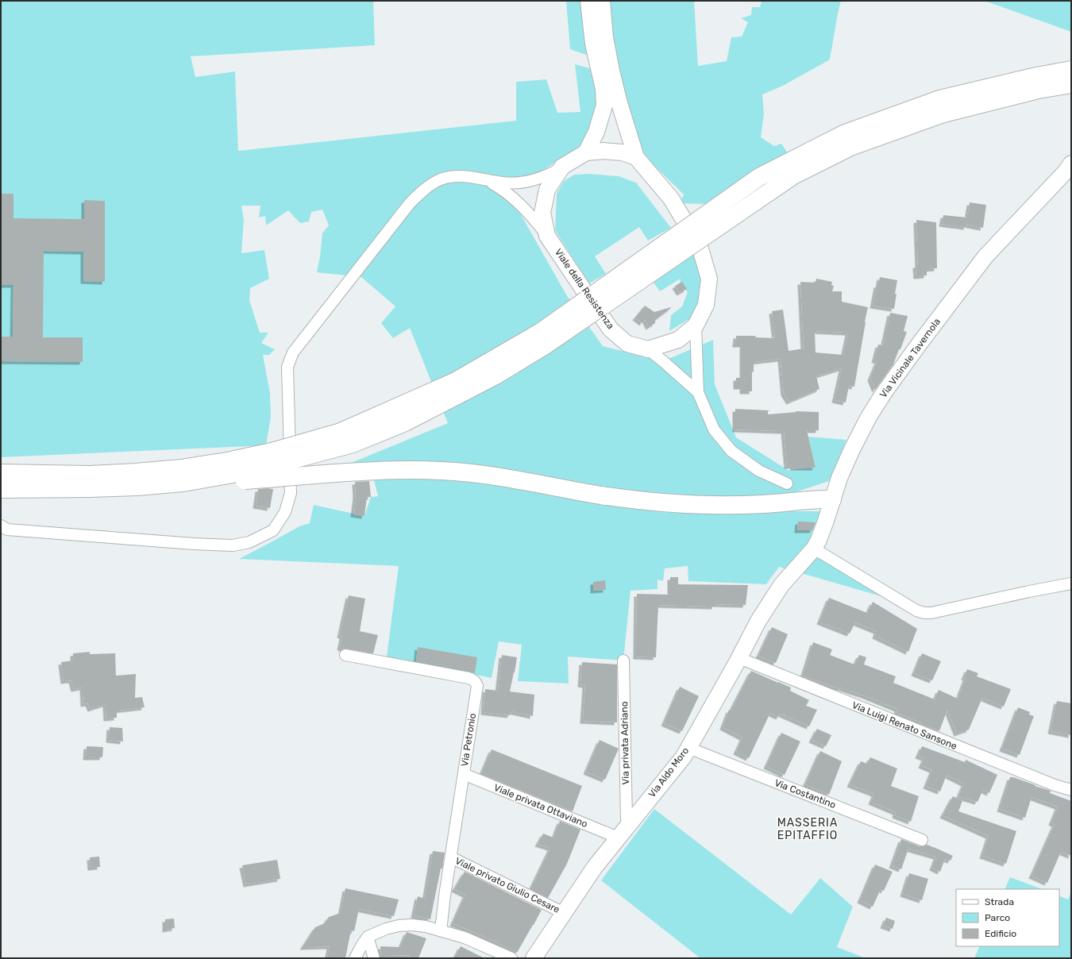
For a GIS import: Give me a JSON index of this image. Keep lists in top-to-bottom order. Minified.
{"streets":{"street":["Viale della Resistenza","Via Vicinale Tavernola","Via Luigi Renato Sansone","Via Petronio","Via privata Adriano","Via Aldo Moro","Via Costantino","Viale privata Ottaviano","Viale privato Giulio Cesare"]},"crossings":[["Via Vicinale Tavernola","Via Aldo Moro"],["Via Luigi Renato Sansone","Via Aldo Moro"],["Via Petronio","Viale privata Ottaviano"],["Via Petronio","Viale privato Giulio Cesare"],["Via privata Adriano","Via Aldo Moro"],["Via Aldo Moro","Via Costantino"],["Via Aldo Moro","Viale privata Ottaviano"],["Via Aldo Moro","Viale privato Giulio Cesare"]],"districts":["MASSERIA EPITAFFIO"],"legend":["Strada","Parco","Edificio"]}
